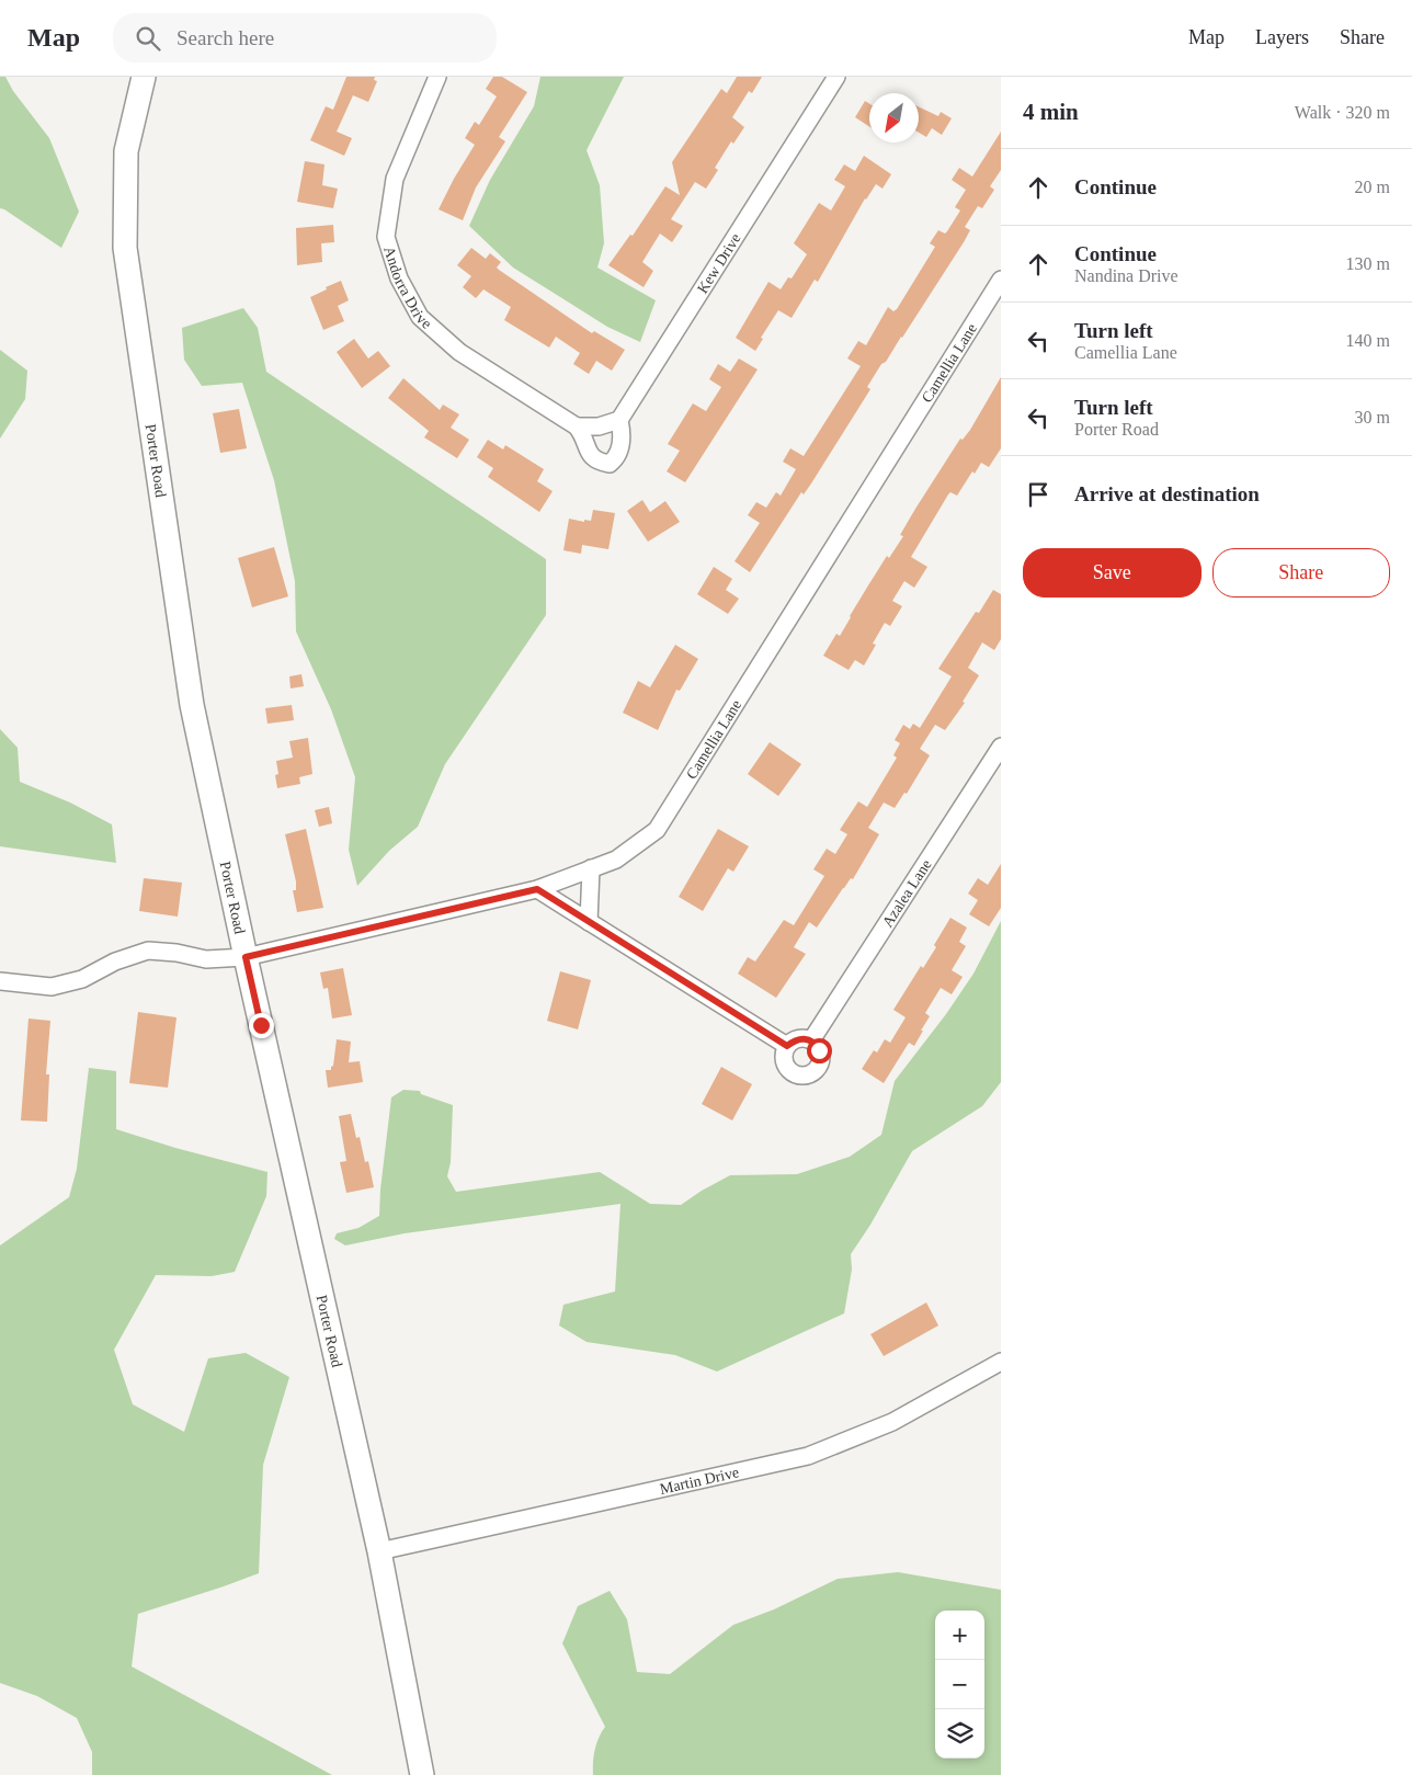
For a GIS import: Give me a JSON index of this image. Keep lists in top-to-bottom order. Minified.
{"streets":{"main road":["Porter Road"],"street":["Kew Drive","Andorra Drive","Camellia Lane","Azalea Lane","Martin Drive"]},"crossings":[["Camellia Lane","Porter Road"],["Porter Road","Martin Drive"]],"north":"bottom left","page":{"header":"Map","search":"Search here","nav":["Map","Layers","Share"],"heading":["4 min","Walk · 320 m"],"list":[["Continue","20 m"],["Continue","Nandina Drive","130 m"],["Turn left","Camellia Lane","140 m"],["Turn left","Porter Road","30 m"],"Arrive at destination"],"buttons":["Save","Share"],"map_buttons":["+","−"]}}
